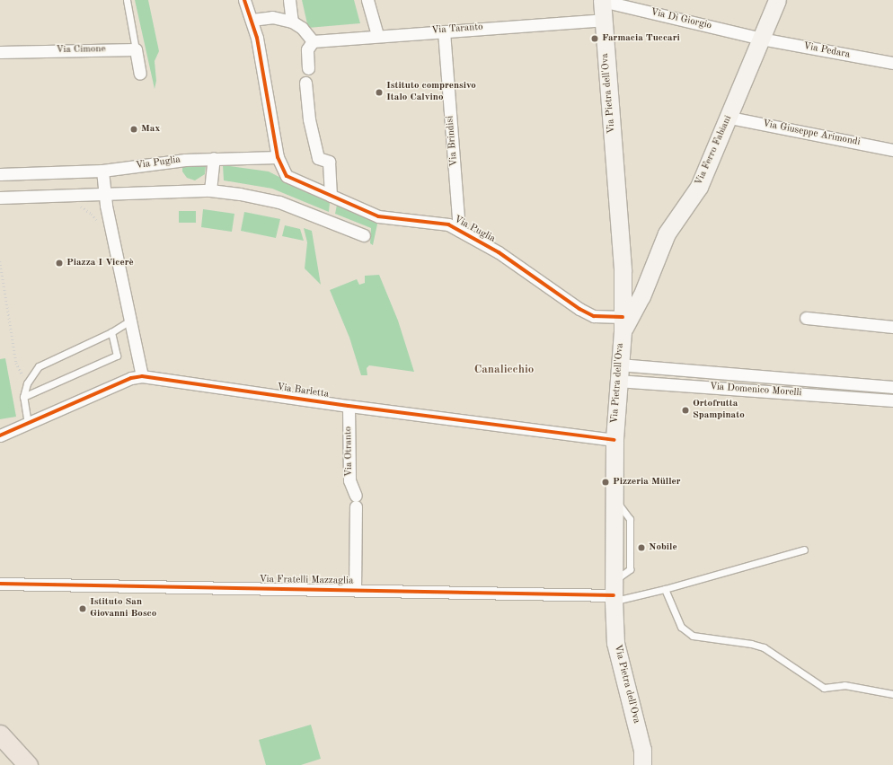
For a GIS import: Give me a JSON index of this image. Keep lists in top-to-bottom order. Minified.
{"streets":{"main road":["Via Pietra dell'Ova","Via Ferro Fabiani"],"street":["Via Di Giorgio","Via Taranto","Via Cimone","Via Pedara","Via Giuseppe Arimondi","Via Brindisi","Via Puglia","Via Domenico Morelli","Via Barletta","Via Otranto","Via Fratelli Mazzaglia"]},"crossings":[["Via Di Giorgio","Via Pedara"],["Via Di Giorgio","Via Pietra dell'Ova"],["Via Di Giorgio","Via Ferro Fabiani"],["Via Taranto","Via Pietra dell'Ova"],["Via Taranto","Via Brindisi"],["Via Pedara","Via Ferro Fabiani"],["Via Pietra dell'Ova","Via Ferro Fabiani"],["Via Pietra dell'Ova","Via Puglia"],["Via Pietra dell'Ova","Via Domenico Morelli"],["Via Pietra dell'Ova","Via Barletta"],["Via Pietra dell'Ova","Via Fratelli Mazzaglia"],["Via Giuseppe Arimondi","Via Ferro Fabiani"],["Via Brindisi","Via Puglia"],["Via Barletta","Via Otranto"],["Via Otranto","Via Fratelli Mazzaglia"]],"districts":["Canalicchio"],"places":["Farmacia Tuccari","Istituto comprensivo Italo Calvino","Max","Piazza I Vicerè","Ortofrutta Spampinato","Pizzeria Müller","Nobile","Istituto San Giovanni Bosco"]}
